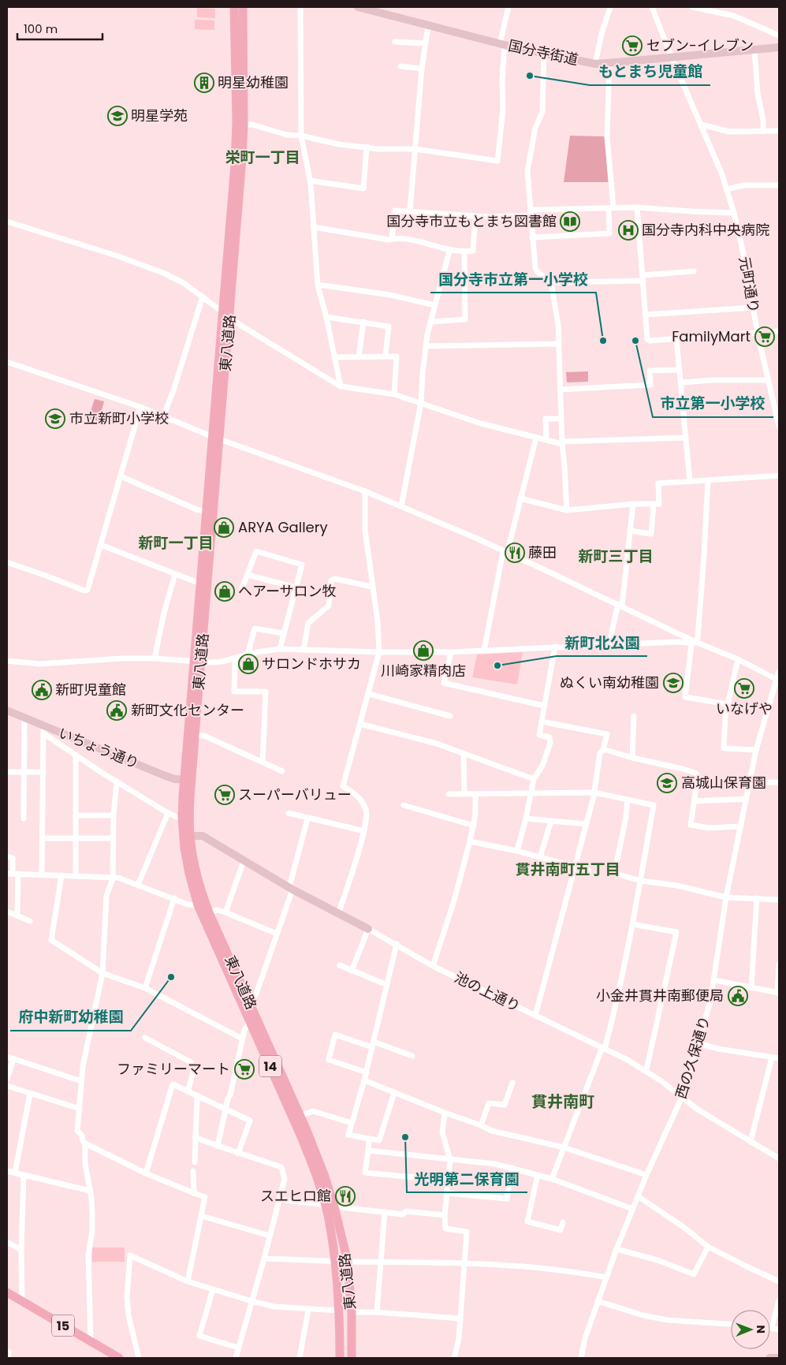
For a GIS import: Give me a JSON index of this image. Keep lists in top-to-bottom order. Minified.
{"streets":{"main road":["国分寺街道","東八道路","いちょう通り","池の上通り","14","15"],"street":["元町通り","西の久保通り"]},"crossings":[["国分寺街道","元町通り"],["東八道路","いちょう通り"],["東八道路","池の上通り"],["池の上通り","西の久保通り"]],"districts":["栄町一丁目","新町一丁目","新町三丁目","貫井南町五丁目","貫井南町"],"places":{"supermarket":["セブン-イレブン","FamilyMart","いなげや","スーパーバリュー","ファミリーマート"],"other":["もとまち児童館","国分寺市立第一小学校","市立第一小学校","新町北公園","府中新町幼稚園","光明第二保育園"],"building":["明星幼稚園"],"school or university":["明星学苑","市立新町小学校","ぬくい南幼稚園","高城山保育園"],"library":["国分寺市立もとまち図書館"],"hospital":["国分寺内科中央病院"],"shop":["ARYA Gallery","ヘアーサロン牧","川崎家精肉店","サロンドホサカ"],"restaurant":["藤田","スエヒロ館"],"public building":["新町児童館","新町文化センター","小金井貫井南郵便局"]},"scale_bar":"100 m","north":"right"}
